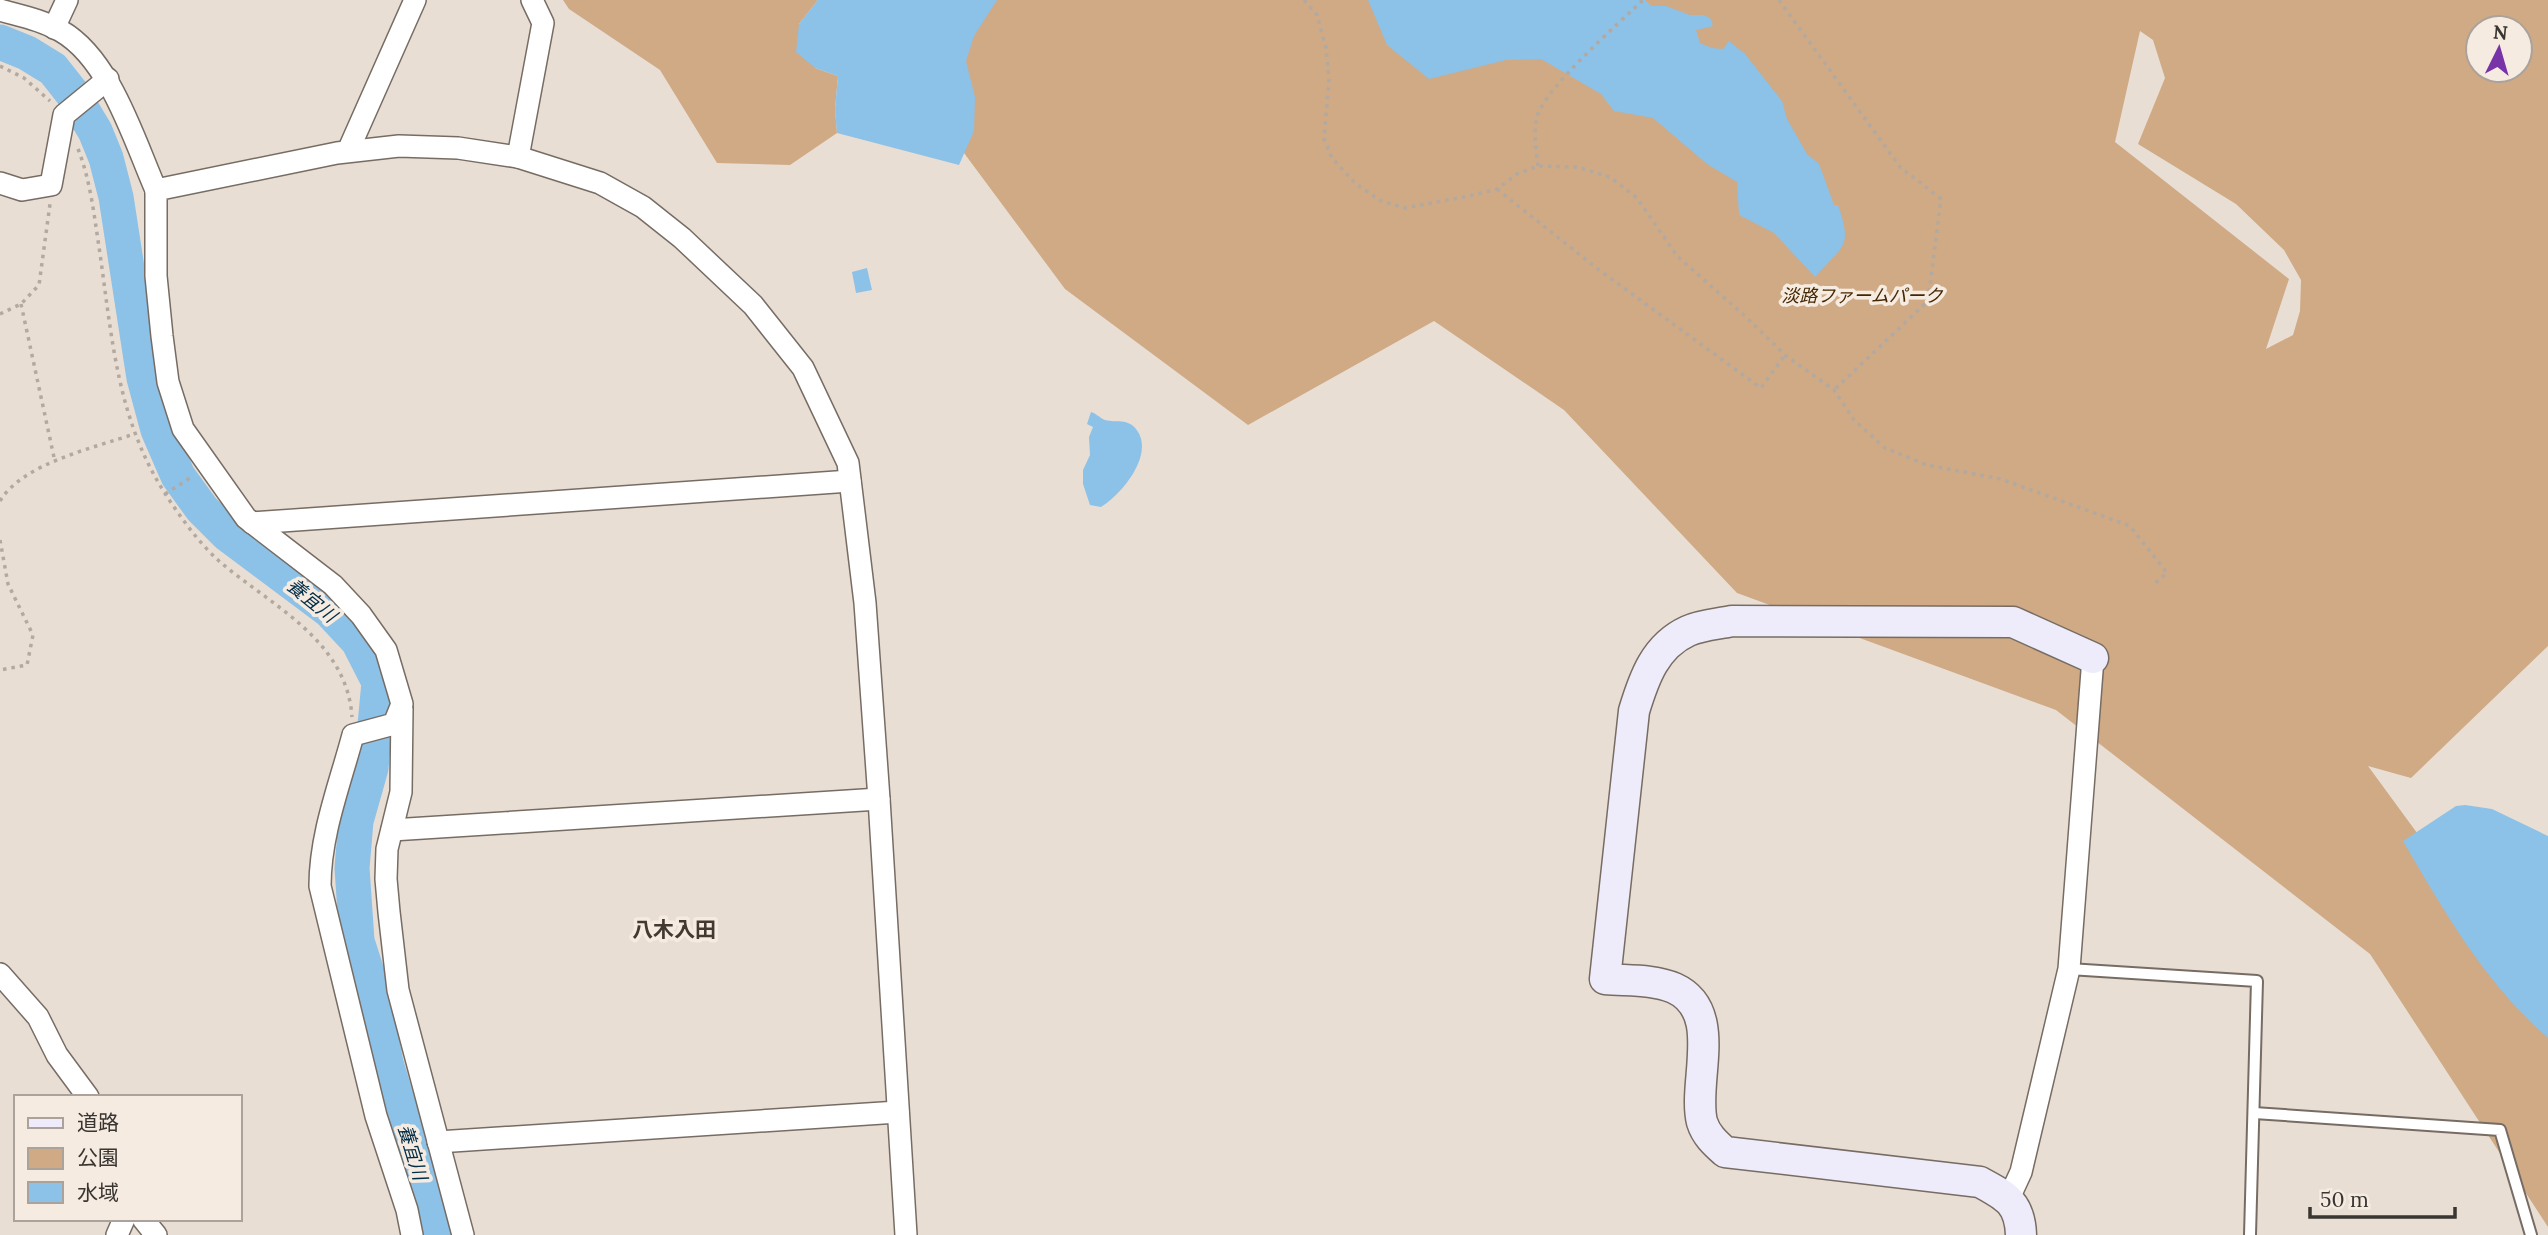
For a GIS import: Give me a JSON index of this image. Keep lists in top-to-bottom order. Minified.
{"districts":["八木入田"],"water":["養宜川"],"parks":["淡路ファームパーク"],"legend":["道路","公園","水域"],"scale_bar":"50 m","north":"top"}
